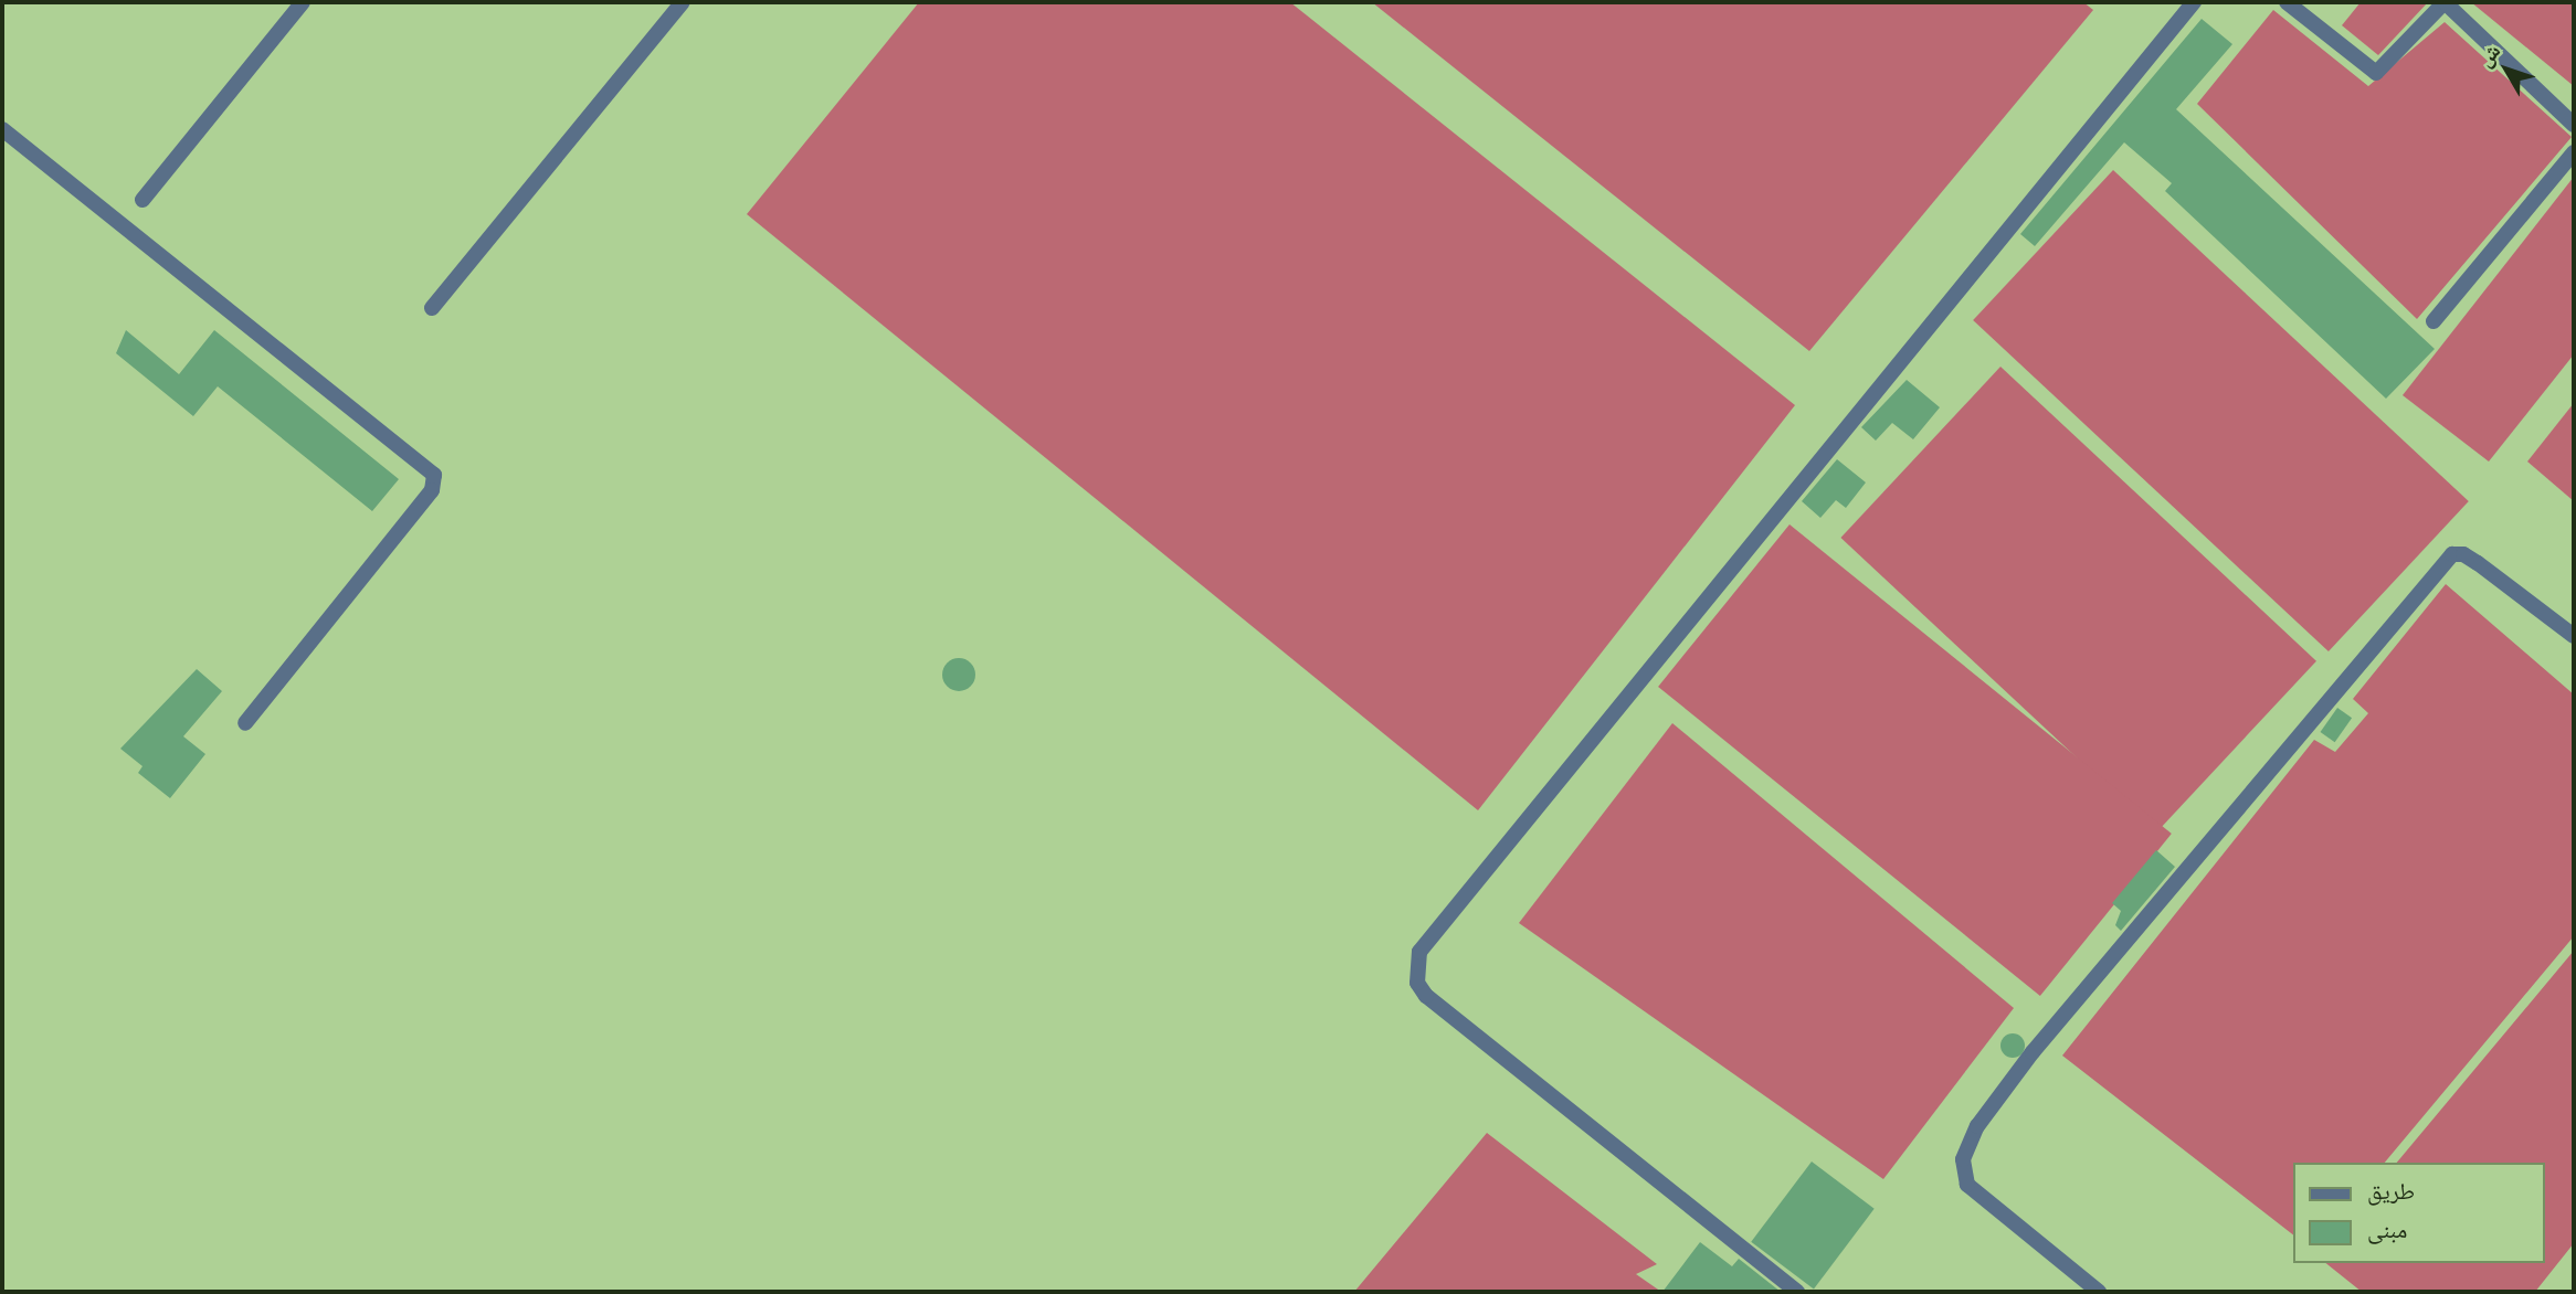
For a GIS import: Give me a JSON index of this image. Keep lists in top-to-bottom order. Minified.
{"legend":["طريق","مبنى"],"north":"top left"}
